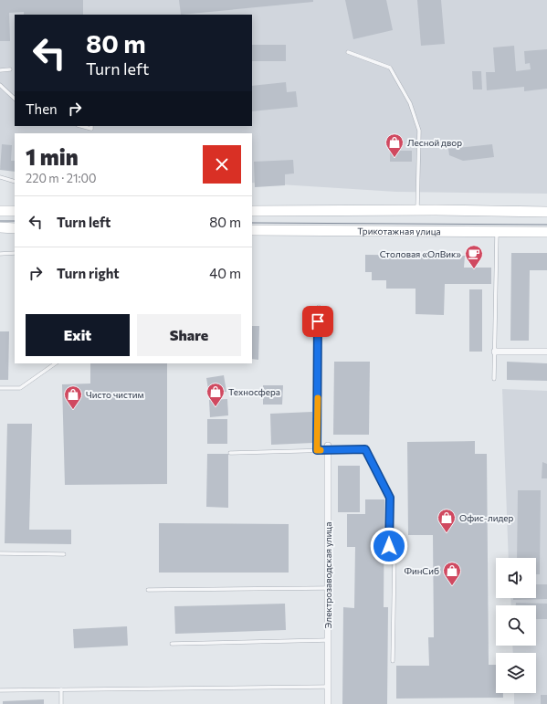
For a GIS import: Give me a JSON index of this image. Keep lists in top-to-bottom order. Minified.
{"streets":{"main road":["Трикотажная улица"],"street":["Электрозаводская улица"]},"places":{"shop":["Лесной двор","Техносфера","Чисто чистим","Офис-лидер","ФинСиб"],"cafe":["Столовая «ОлВик»"]},"page":{"turn":["80 m","Turn left"],"then":"Then","heading":["1 min","220 m · 21:00"],"list":[{"name":"Turn left","value":"80 m"},{"name":"Turn right","value":"40 m"}],"buttons":["Exit","Share"]}}
